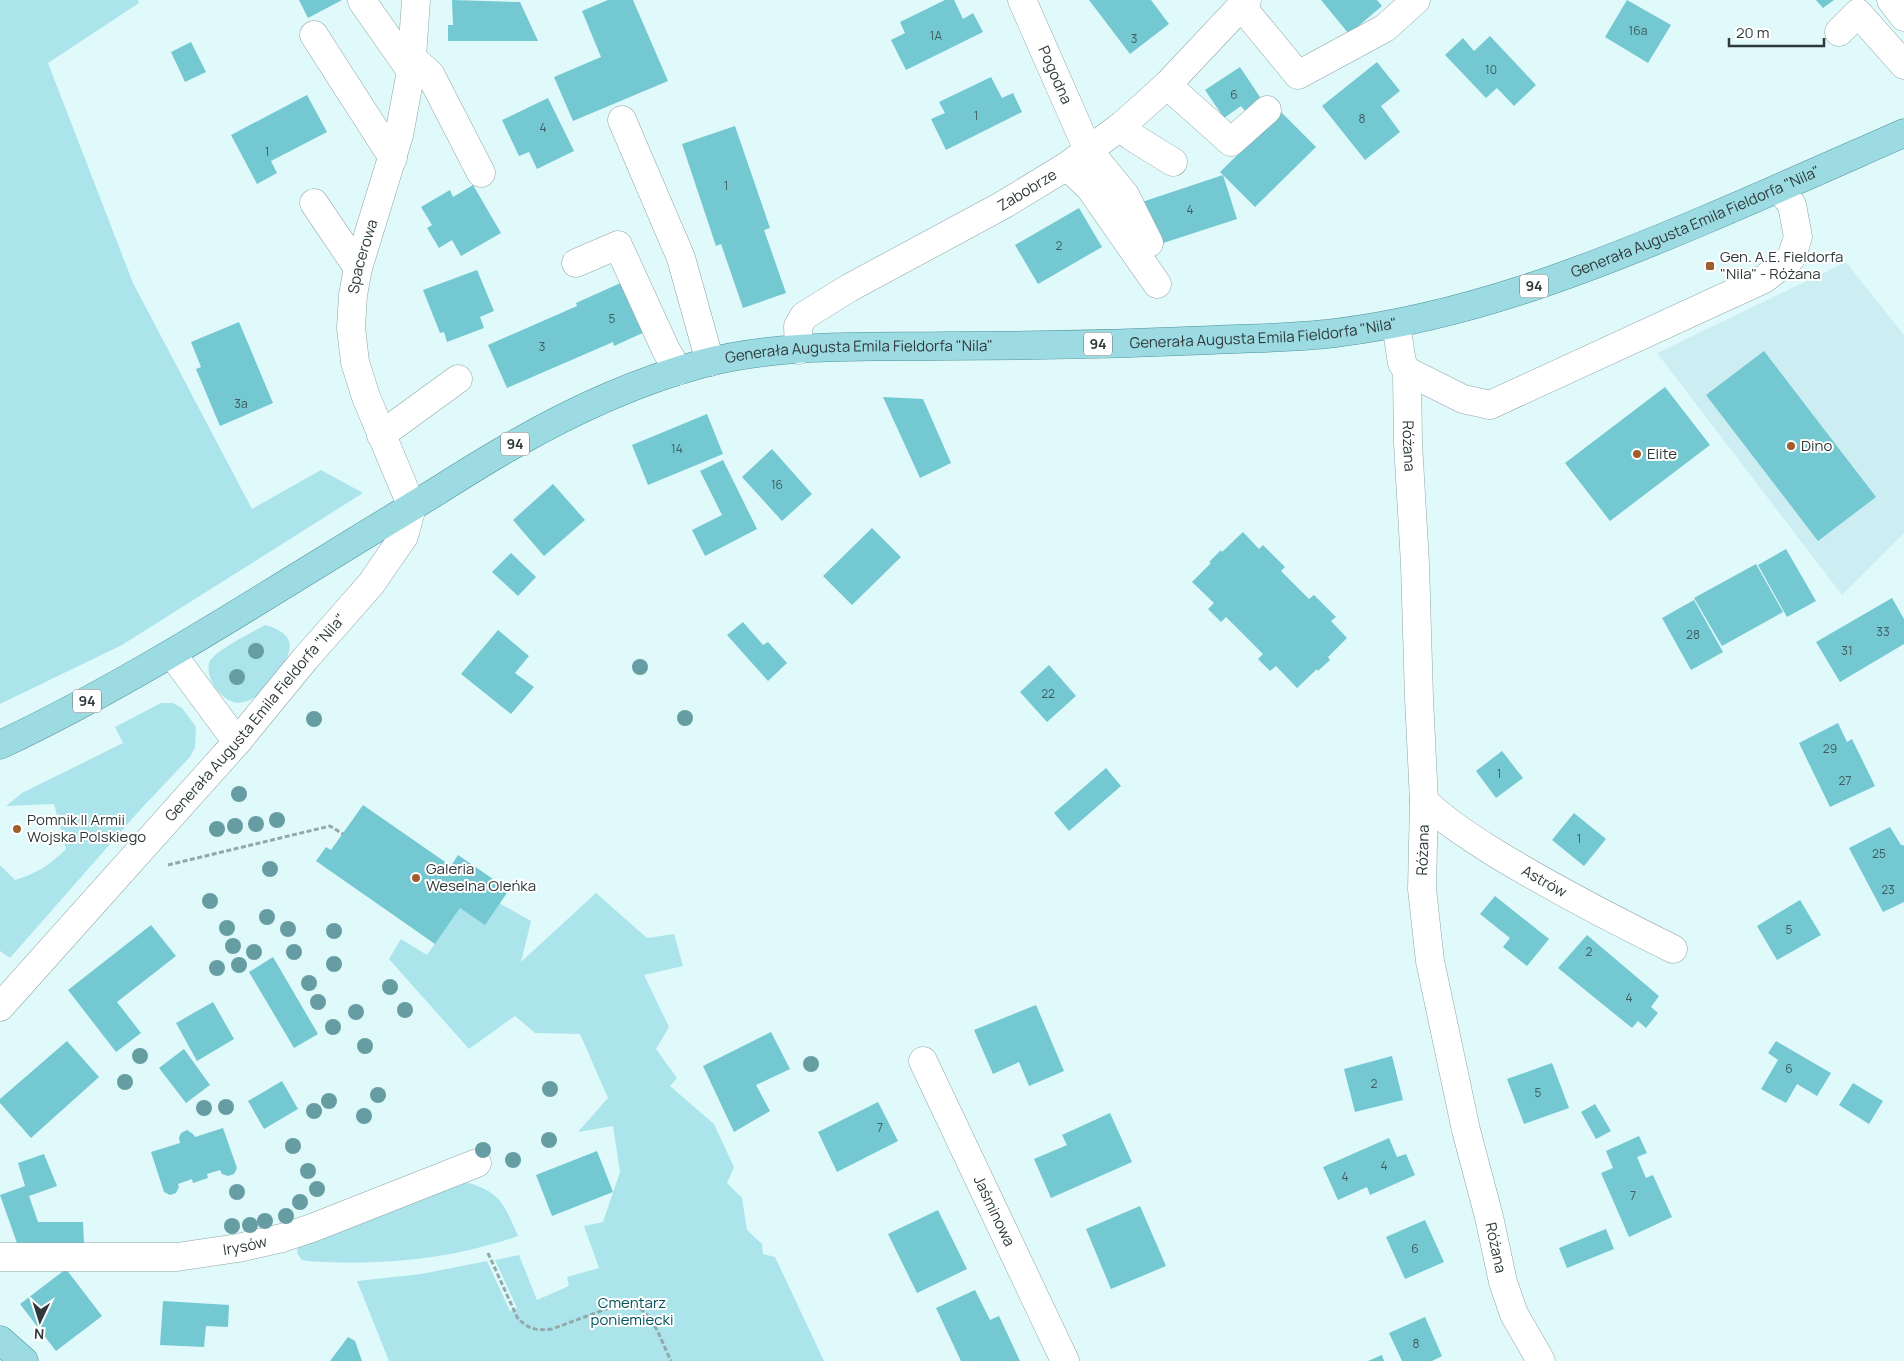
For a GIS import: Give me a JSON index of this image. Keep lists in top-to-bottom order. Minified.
{"streets":{"main road":["Generała Augusta Emila Fieldorfa \"Nila\"","94"],"street":["Pogodna","Zabobrze","Spacerowa","Różana","Astrów","Jaśminowa","Irysów"]},"crossings":[["Pogodna","Zabobrze"],["Zabobrze","Generała Augusta Emila Fieldorfa \"Nila\""],["Generała Augusta Emila Fieldorfa \"Nila\"","Spacerowa"],["Generała Augusta Emila Fieldorfa \"Nila\"","Różana"],["Różana","Astrów"]],"parks":["Cmentarz poniemiecki"],"places":{"transit":["Gen. A.E. Fieldorfa \"Nila\" - Różana"],"other":["Dino","Elite","Pomnik II Armii Wojska Polskiego","Galeria Weselna Oleńka"]},"house_numbers":["16a","1A","3","10","6","1","8","4","1","1","4","2","5","3","3a","14","16","33","28","31","22","29","1","27","1","25","23","5","2","4","6","2","5","7","4","4","7","6","8"],"scale_bar":"20 m","north":"bottom"}
